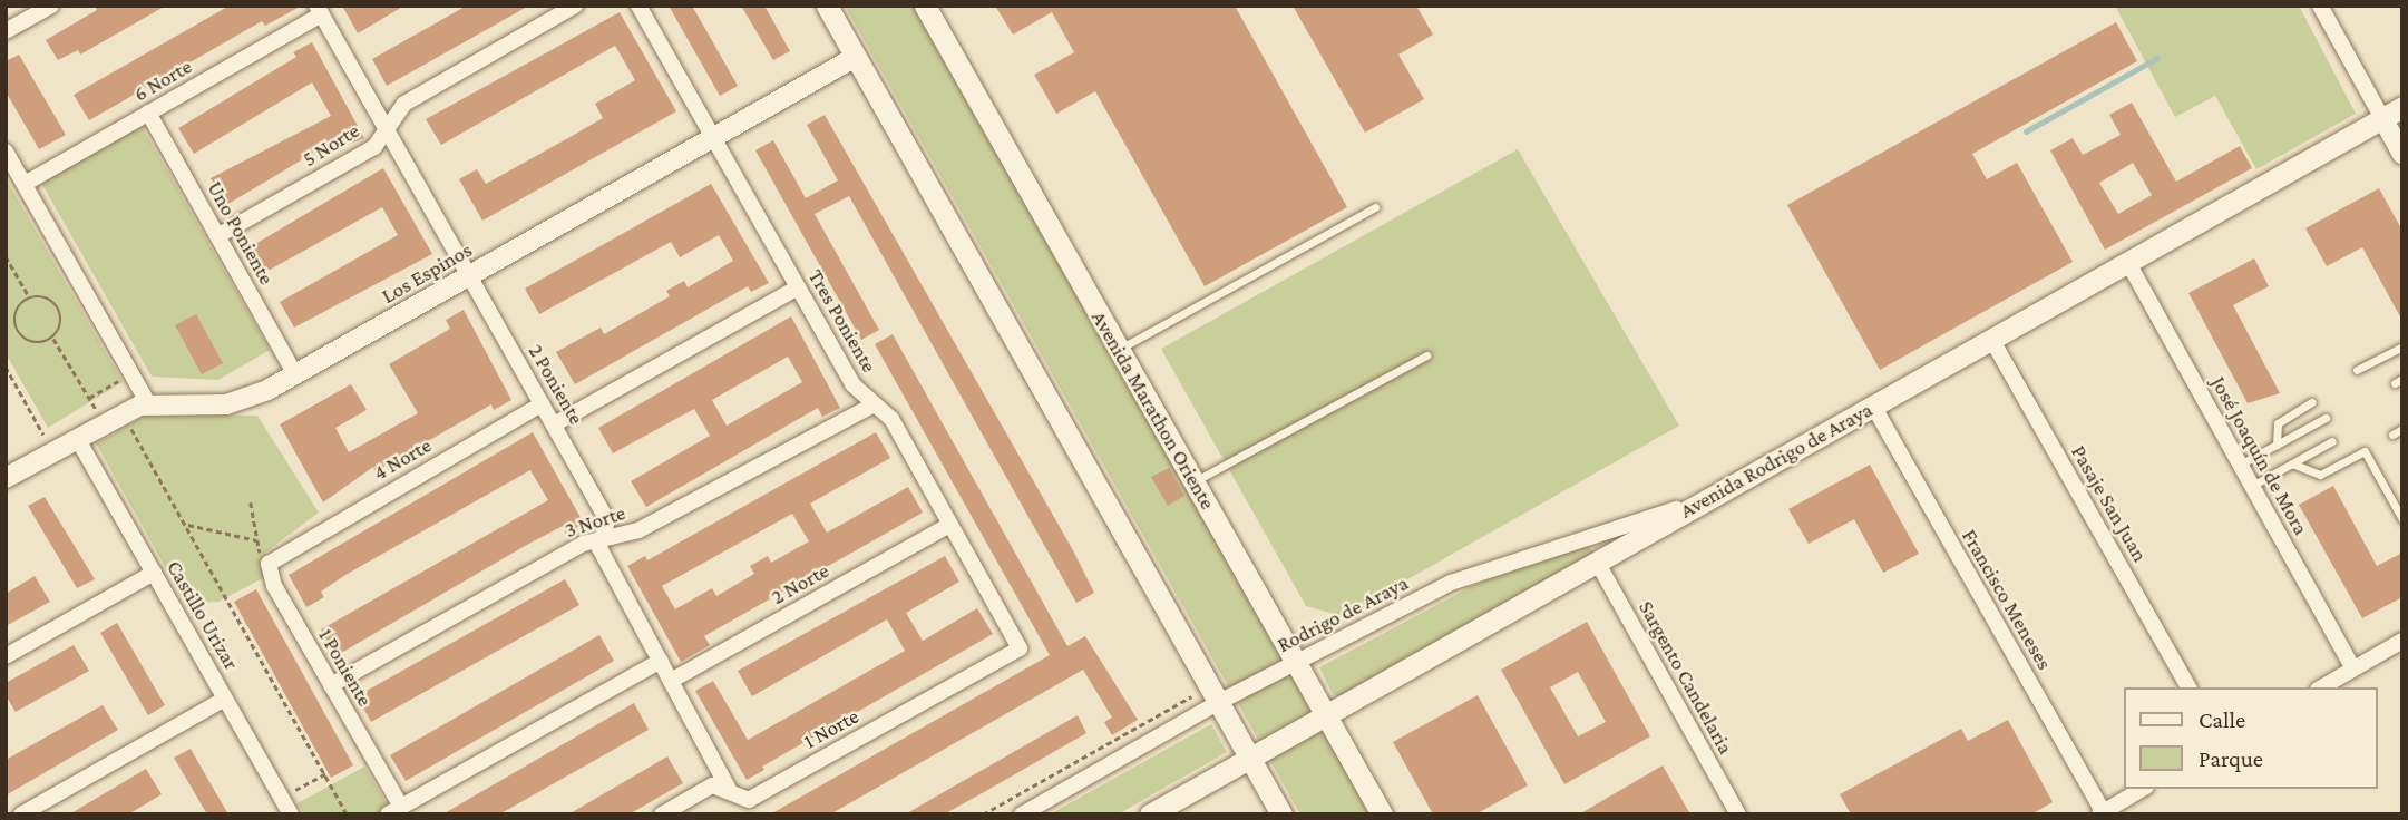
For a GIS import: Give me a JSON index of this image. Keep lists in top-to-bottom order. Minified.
{"streets":{"main road":["Avenida Marathon Oriente","Avenida Rodrigo de Araya"],"street":["6 Norte","5 Norte","Uno Poniente","Los Espinos","Tres Poniente","2 Poniente","José Joaquín de Mora","4 Norte","Pasaje San Juan","3 Norte","2 Norte","Francisco Meneses","Rodrigo de Araya","Castillo Urizar","1 Poniente","Sargento Candelaria","1 Norte"]},"crossings":[["6 Norte","Uno Poniente"],["6 Norte","2 Poniente"],["5 Norte","Uno Poniente"],["5 Norte","2 Poniente"],["Uno Poniente","Los Espinos"],["Los Espinos","Tres Poniente"],["Los Espinos","2 Poniente"],["Los Espinos","Castillo Urizar"],["Tres Poniente","3 Norte"],["Tres Poniente","2 Norte"],["Tres Poniente","1 Norte"],["2 Poniente","4 Norte"],["2 Poniente","3 Norte"],["2 Poniente","2 Norte"],["2 Poniente","1 Norte"],["Avenida Marathon Oriente","Avenida Rodrigo de Araya"],["Avenida Marathon Oriente","Rodrigo de Araya"],["José Joaquín de Mora","Avenida Rodrigo de Araya"],["4 Norte","1 Poniente"],["Avenida Rodrigo de Araya","Pasaje San Juan"],["Avenida Rodrigo de Araya","Francisco Meneses"],["Avenida Rodrigo de Araya","Rodrigo de Araya"],["Avenida Rodrigo de Araya","Sargento Candelaria"],["3 Norte","1 Poniente"]],"legend":["Calle","Parque"]}
